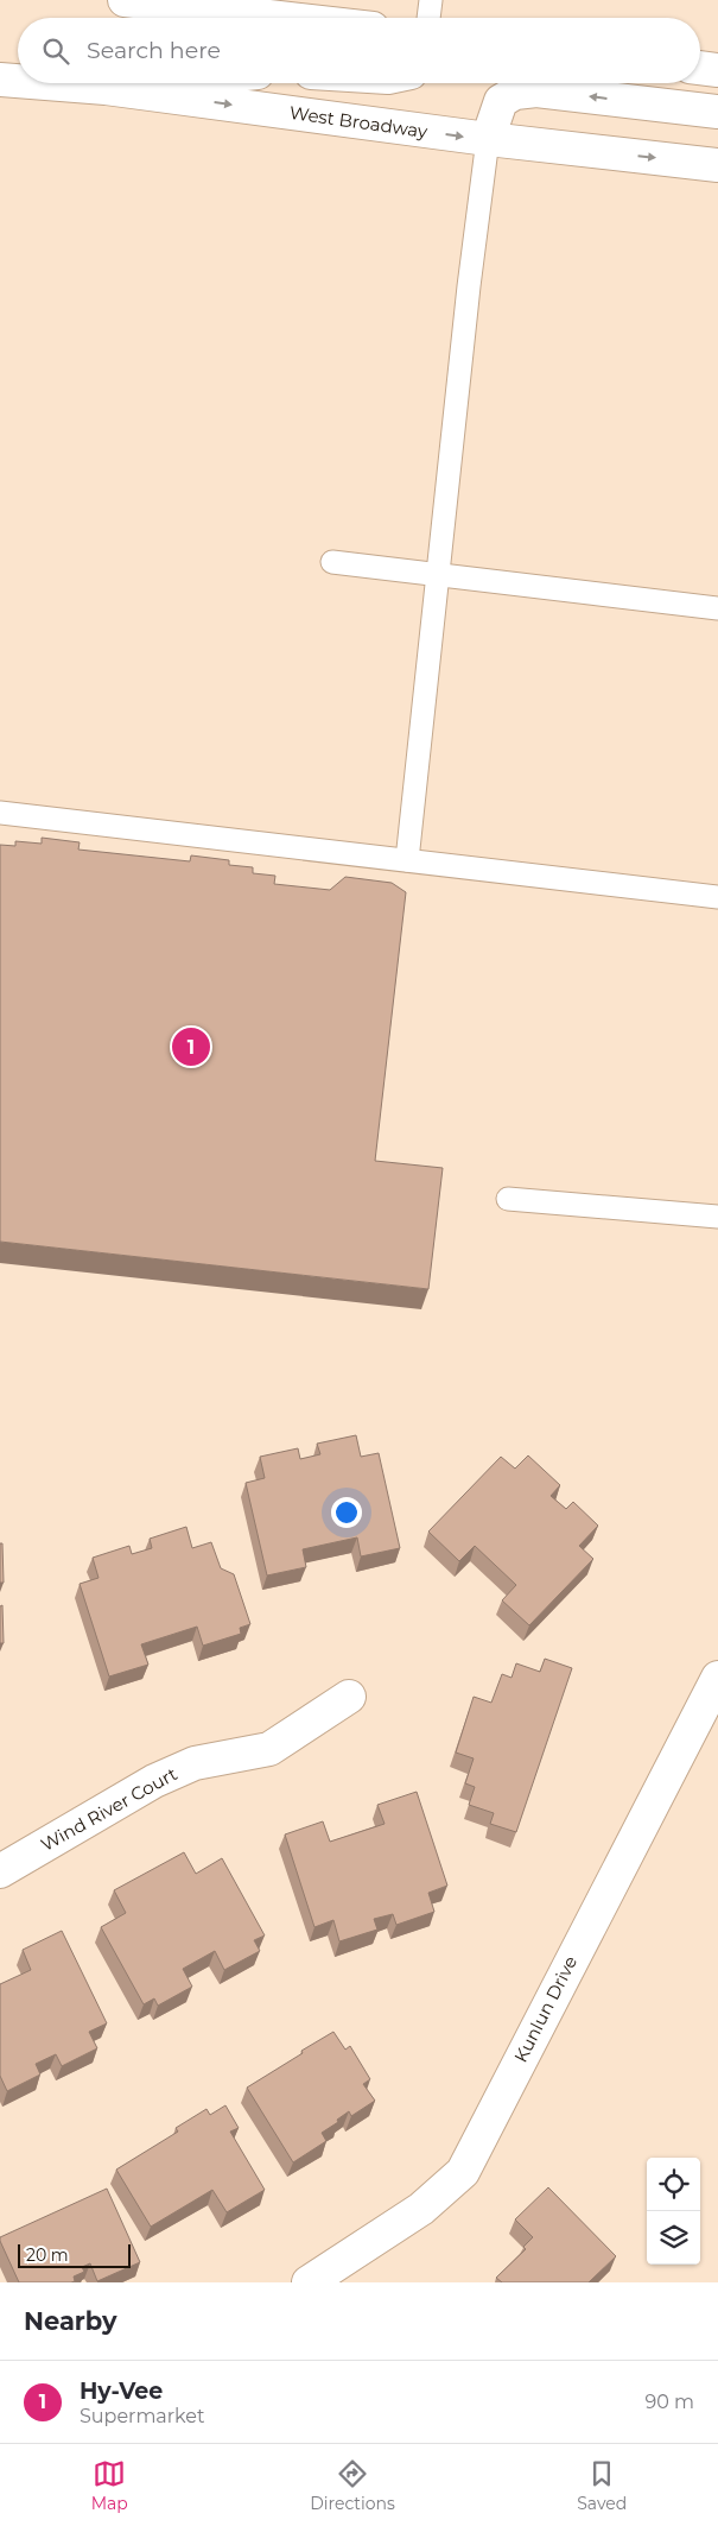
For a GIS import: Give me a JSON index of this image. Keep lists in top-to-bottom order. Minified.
{"streets":{"main road":["West Broadway","Wind River Court","Kunlun Drive"]},"scale_bar":"20 m","page":{"search":"Search here","pins":"1","scale":"20 m","heading":"Nearby","list":[{"mark":"1","name":"Hy-Vee","note":"Supermarket","value":"90 m"}],"nav":["Map","Directions","Saved"]}}
